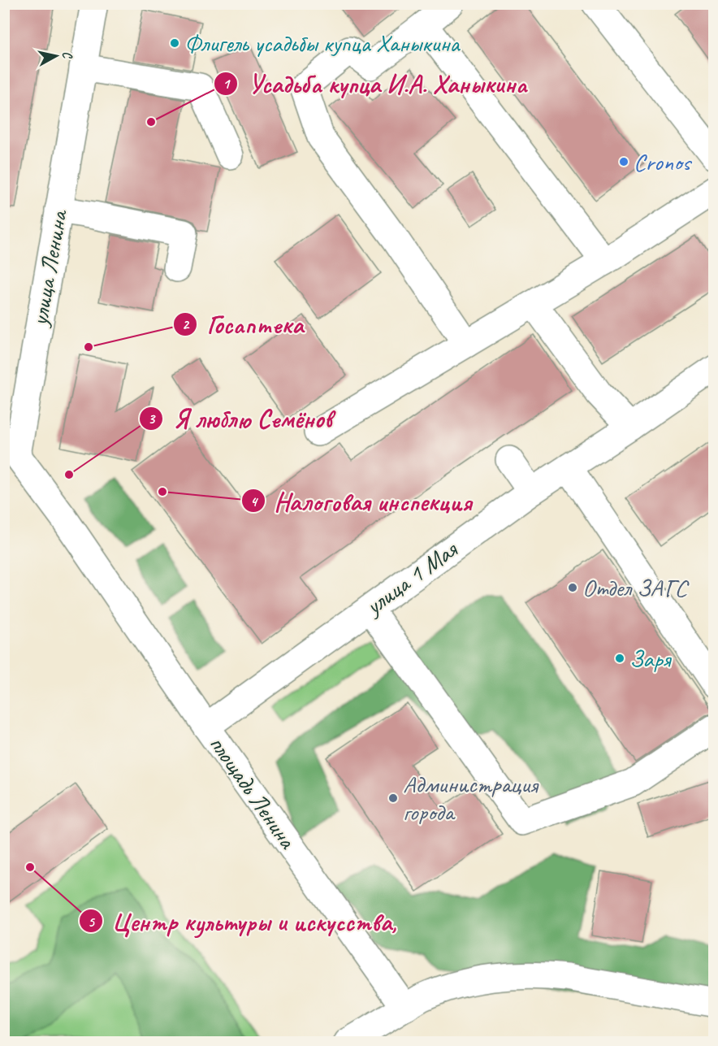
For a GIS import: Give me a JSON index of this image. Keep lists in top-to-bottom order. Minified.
{"streets":{"street":["улица Ленина","улица 1 Мая","площадь Ленина"]},"crossings":[["улица Ленина","площадь Ленина"],["улица 1 Мая","площадь Ленина"]],"places":["Флигель усадьбы купца Ханыкина","Усадьба купца И.А. Ханыкина","Cronos","Госаптека","Я люблю Семёнов","Налоговая инспекция","Отдел ЗАГС","Заря","Администрация города","Центр культуры и искусства,"],"north":"right"}
